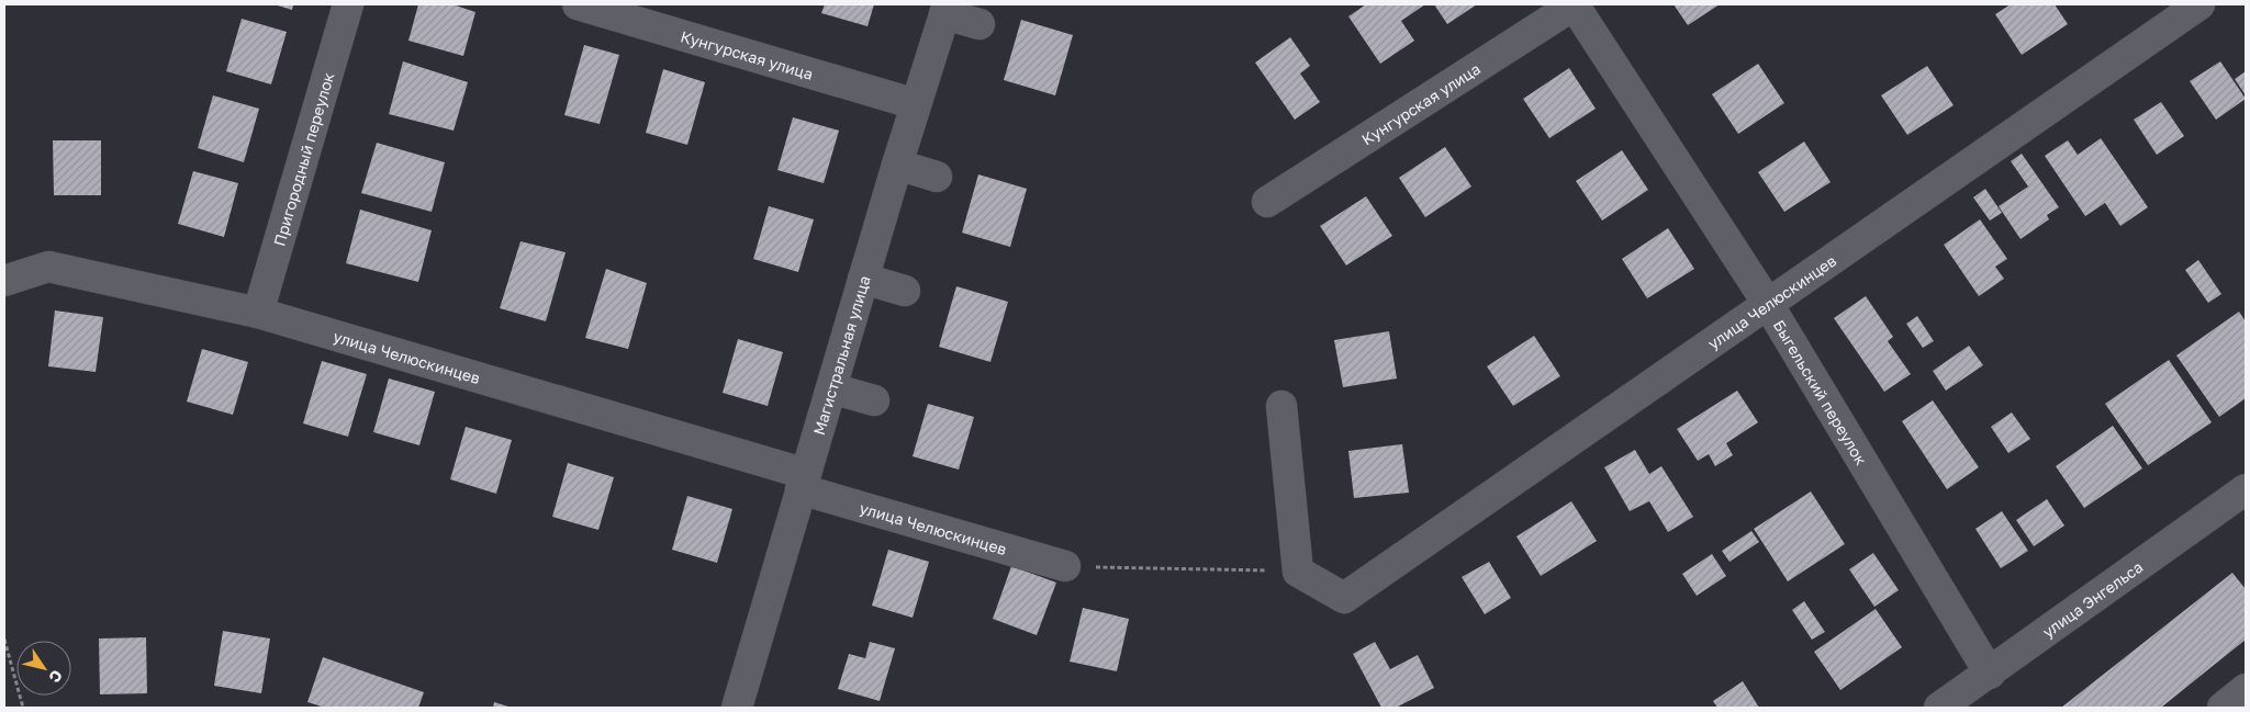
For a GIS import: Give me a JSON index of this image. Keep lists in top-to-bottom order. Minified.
{"streets":{"street":["Кунгурская улица","Пригородный переулок","улица Челюскинцев","Магистральная улица","Быгельский переулок","улица Энгельса"]},"crossings":[["Кунгурская улица","Магистральная улица"],["Кунгурская улица","Быгельский переулок"],["Пригородный переулок","улица Челюскинцев"],["улица Челюскинцев","Магистральная улица"],["улица Челюскинцев","Быгельский переулок"],["Быгельский переулок","улица Энгельса"]],"north":"bottom right"}
